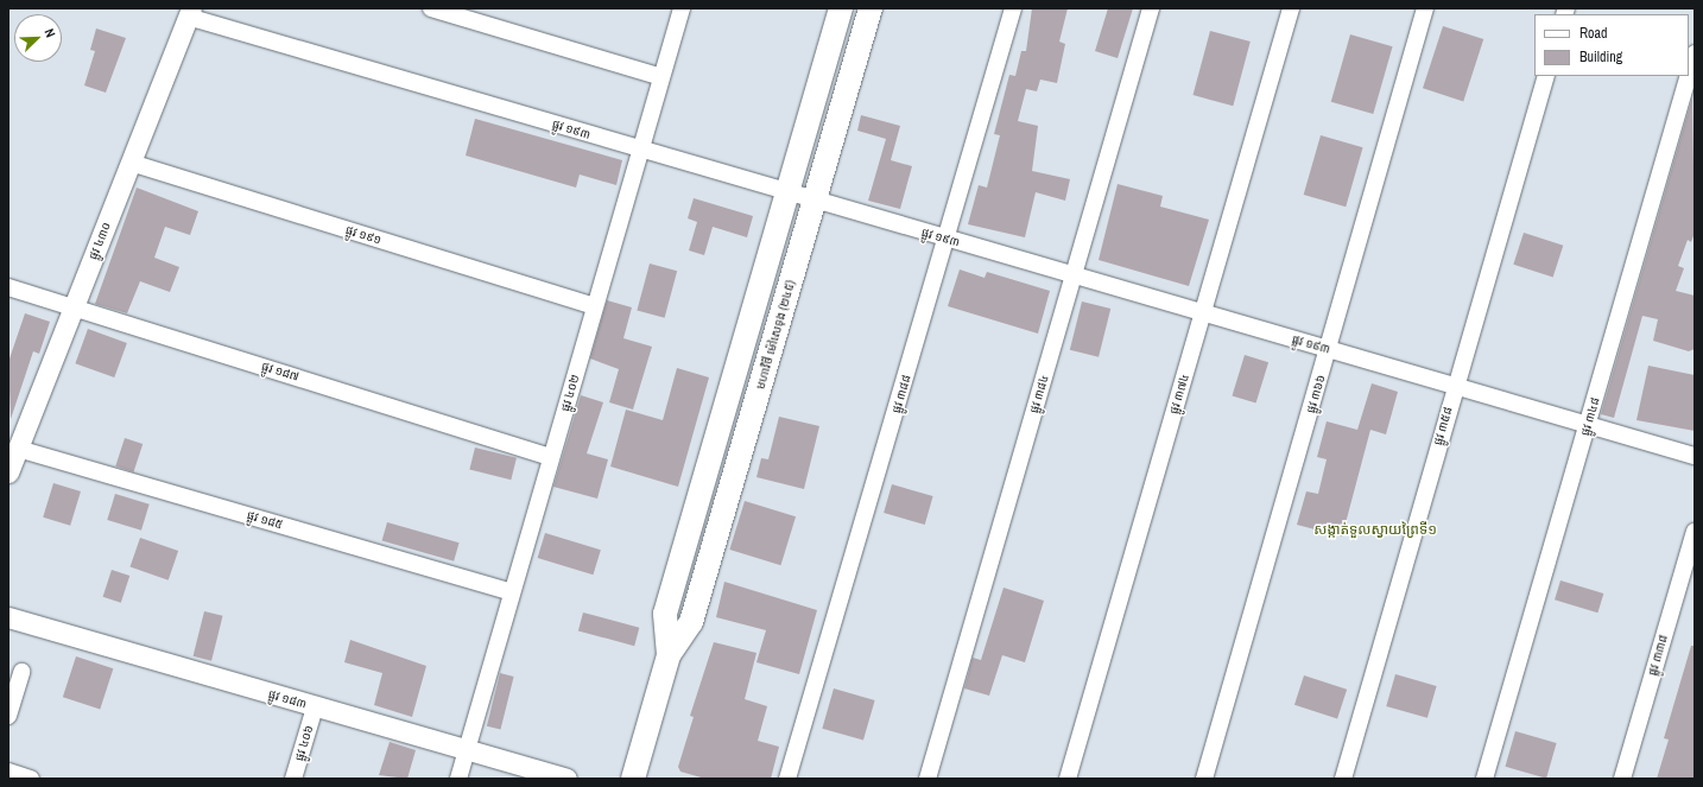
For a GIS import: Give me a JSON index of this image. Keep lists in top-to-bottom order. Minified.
{"streets":{"main road":["មហាវិថី ម៉ៅសេទុង (២៤៥)"],"street":["ផ្លូវ ១៩៣","ផ្លូវ ១៩១","ផ្លូវ ៤៣០","ផ្លូវ ១៨៧","ផ្លូវ ៤០២","ផ្លូវ ៣៨៨","ផ្លូវ ៣៨៤","ផ្លូវ ៣៧៤","ផ្លូវ ៣៦៦","ផ្លូវ ៣៤៨","ផ្លូវ ៣៥៨","ផ្លូវ ១៨៥","ផ្លូវ ៣៣៨","ផ្លូវ ១៨៣","ផ្លូវ ៤០៦"]},"crossings":[["ផ្លូវ ១៩៣","ផ្លូវ ៤៣០"],["ផ្លូវ ១៩៣","មហាវិថី ម៉ៅសេទុង (២៤៥)"],["ផ្លូវ ១៩៣","ផ្លូវ ៤០២"],["ផ្លូវ ១៩៣","ផ្លូវ ៣៨៨"],["ផ្លូវ ១៩៣","ផ្លូវ ៣៨៤"],["ផ្លូវ ១៩៣","ផ្លូវ ៣៧៤"],["ផ្លូវ ១៩៣","ផ្លូវ ៣៦៦"],["ផ្លូវ ១៩៣","ផ្លូវ ៣៤៨"],["ផ្លូវ ១៩៣","ផ្លូវ ៣៥៨"],["ផ្លូវ ១៩១","ផ្លូវ ៤៣០"],["ផ្លូវ ១៩១","ផ្លូវ ៤០២"],["ផ្លូវ ៤៣០","ផ្លូវ ១៨៧"],["ផ្លូវ ៤៣០","ផ្លូវ ១៨៥"],["ផ្លូវ ១៨៧","ផ្លូវ ៤០២"],["ផ្លូវ ៤០២","ផ្លូវ ១៨៥"],["ផ្លូវ ៤០២","ផ្លូវ ១៨៣"],["ផ្លូវ ១៨៣","ផ្លូវ ៤០៦"]],"districts":["សង្កាត់ទួលស្វាយព្រៃទី១"],"legend":["Road","Building"],"north":"top right"}
